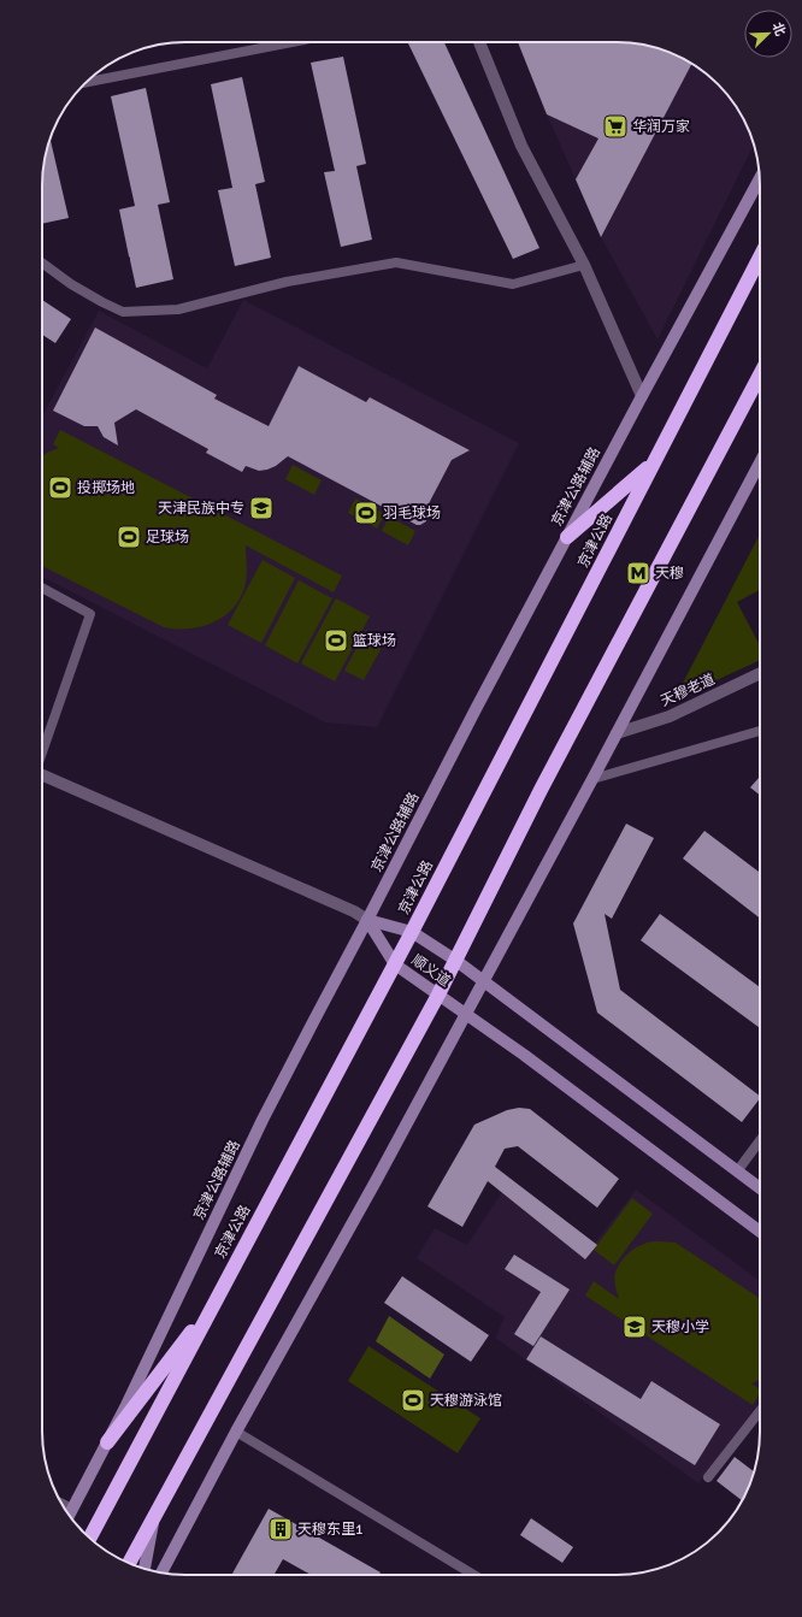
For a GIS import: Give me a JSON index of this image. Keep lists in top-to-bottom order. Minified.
{"streets":{"highway":["京津公路"],"street":["京津公路辅路","天穆老道","顺义道"]},"crossings":[["京津公路辅路","顺义道"],["京津公路","顺义道"]],"places":{"supermarket":["华润万家"],"sports":["投掷场地","羽毛球场","足球场","篮球场","天穆游泳馆"],"school or university":["天津民族中专","天穆小学"],"metro station":["天穆"],"building":["天穆东里1"]},"north":"top right"}
